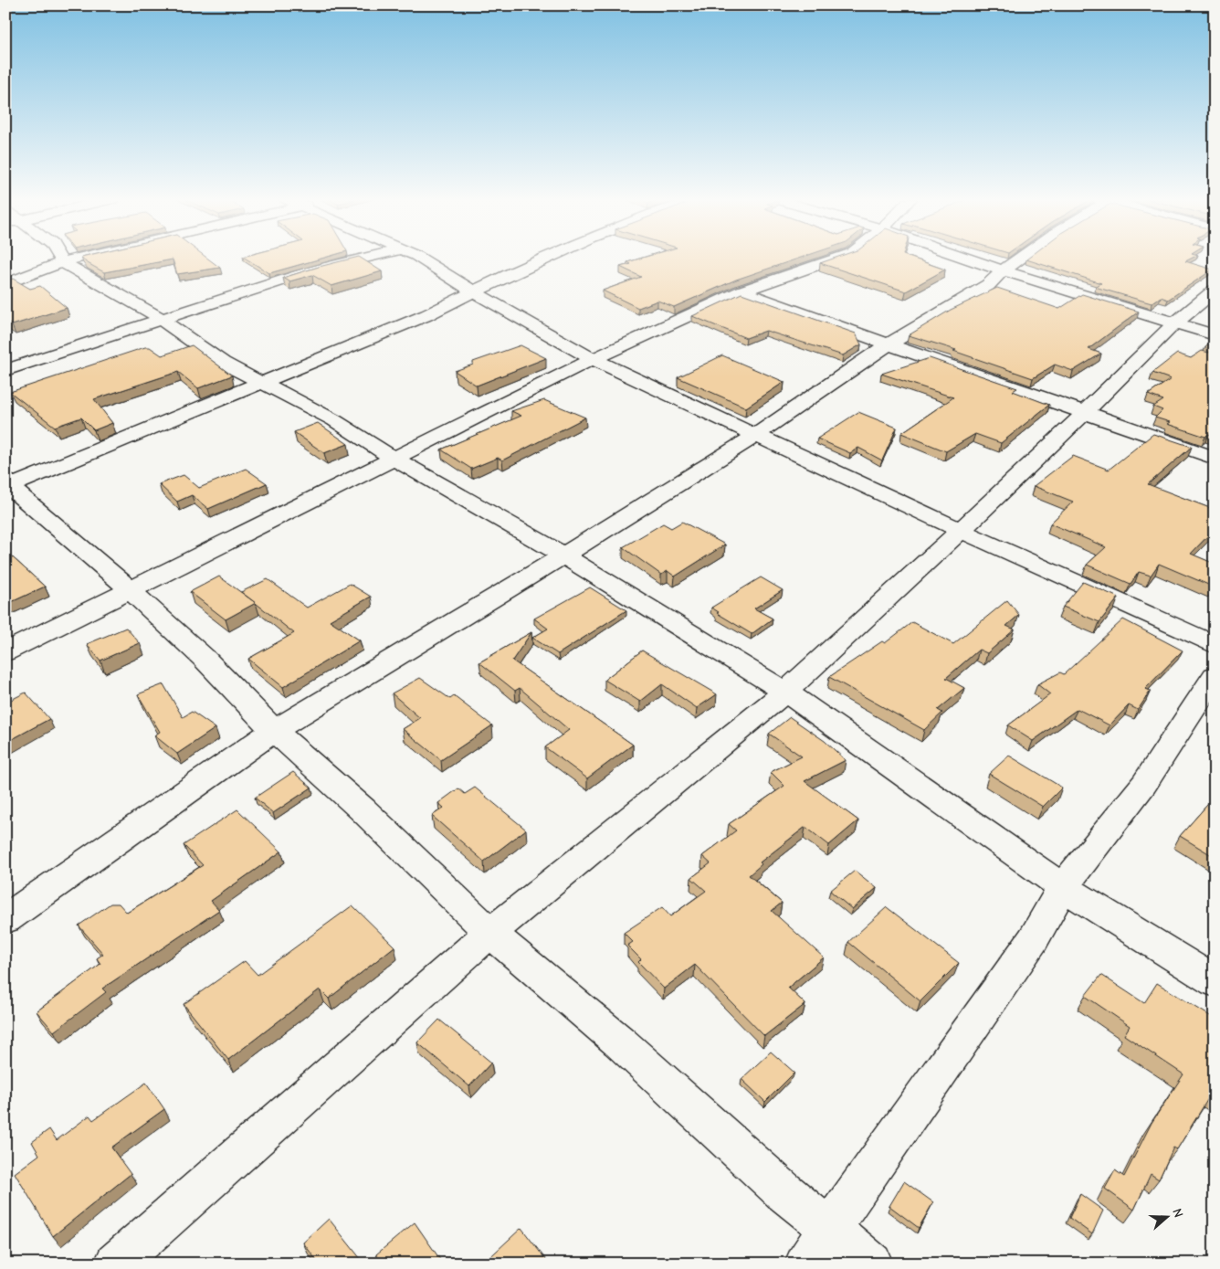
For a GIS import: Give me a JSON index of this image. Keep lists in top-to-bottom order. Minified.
{"north":"right"}
